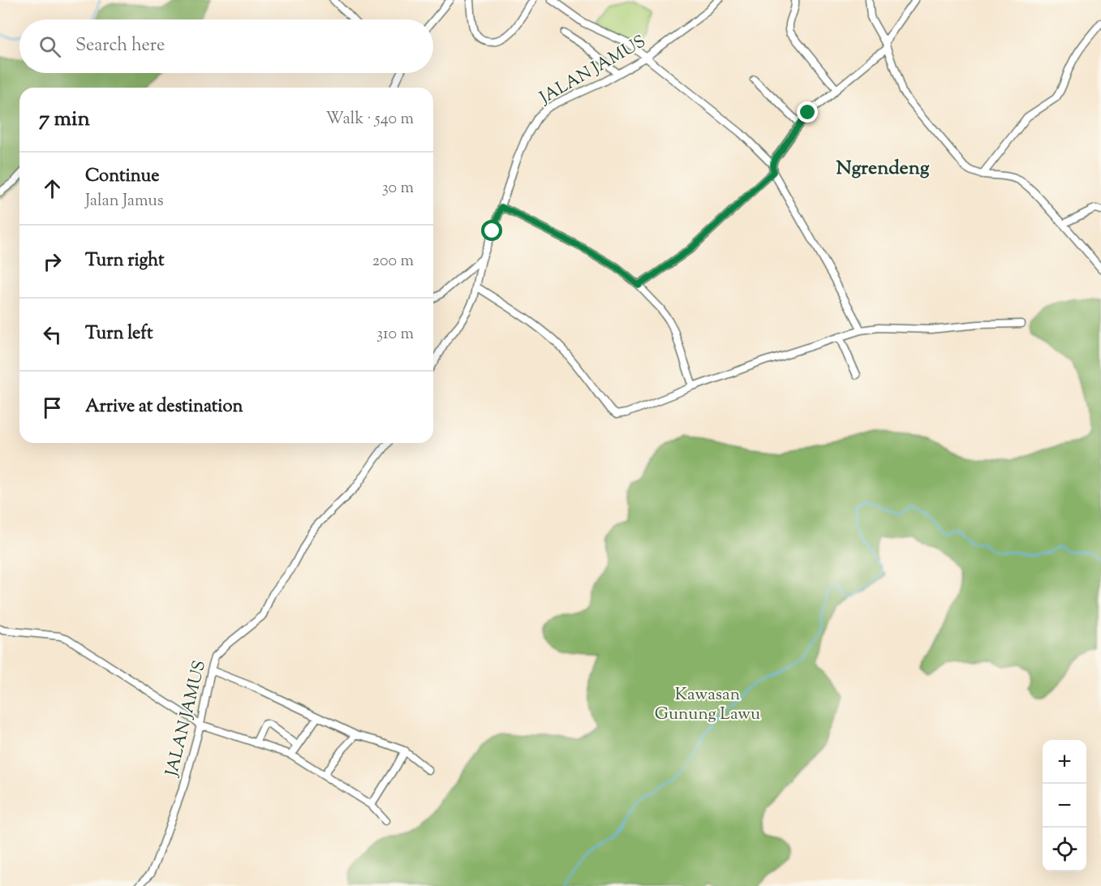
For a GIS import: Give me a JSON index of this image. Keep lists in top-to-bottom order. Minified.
{"streets":{"street":["JALAN JAMUS"]},"districts":["Ngrendeng"],"parks":["Kawasan Gunung Lawu"],"page":{"search":"Search here","heading":["7 min","Walk · 540 m"],"list":[["Continue","Jalan Jamus","30 m"],["Turn right","200 m"],["Turn left","310 m"],"Arrive at destination"],"map_buttons":["+","−"]}}
